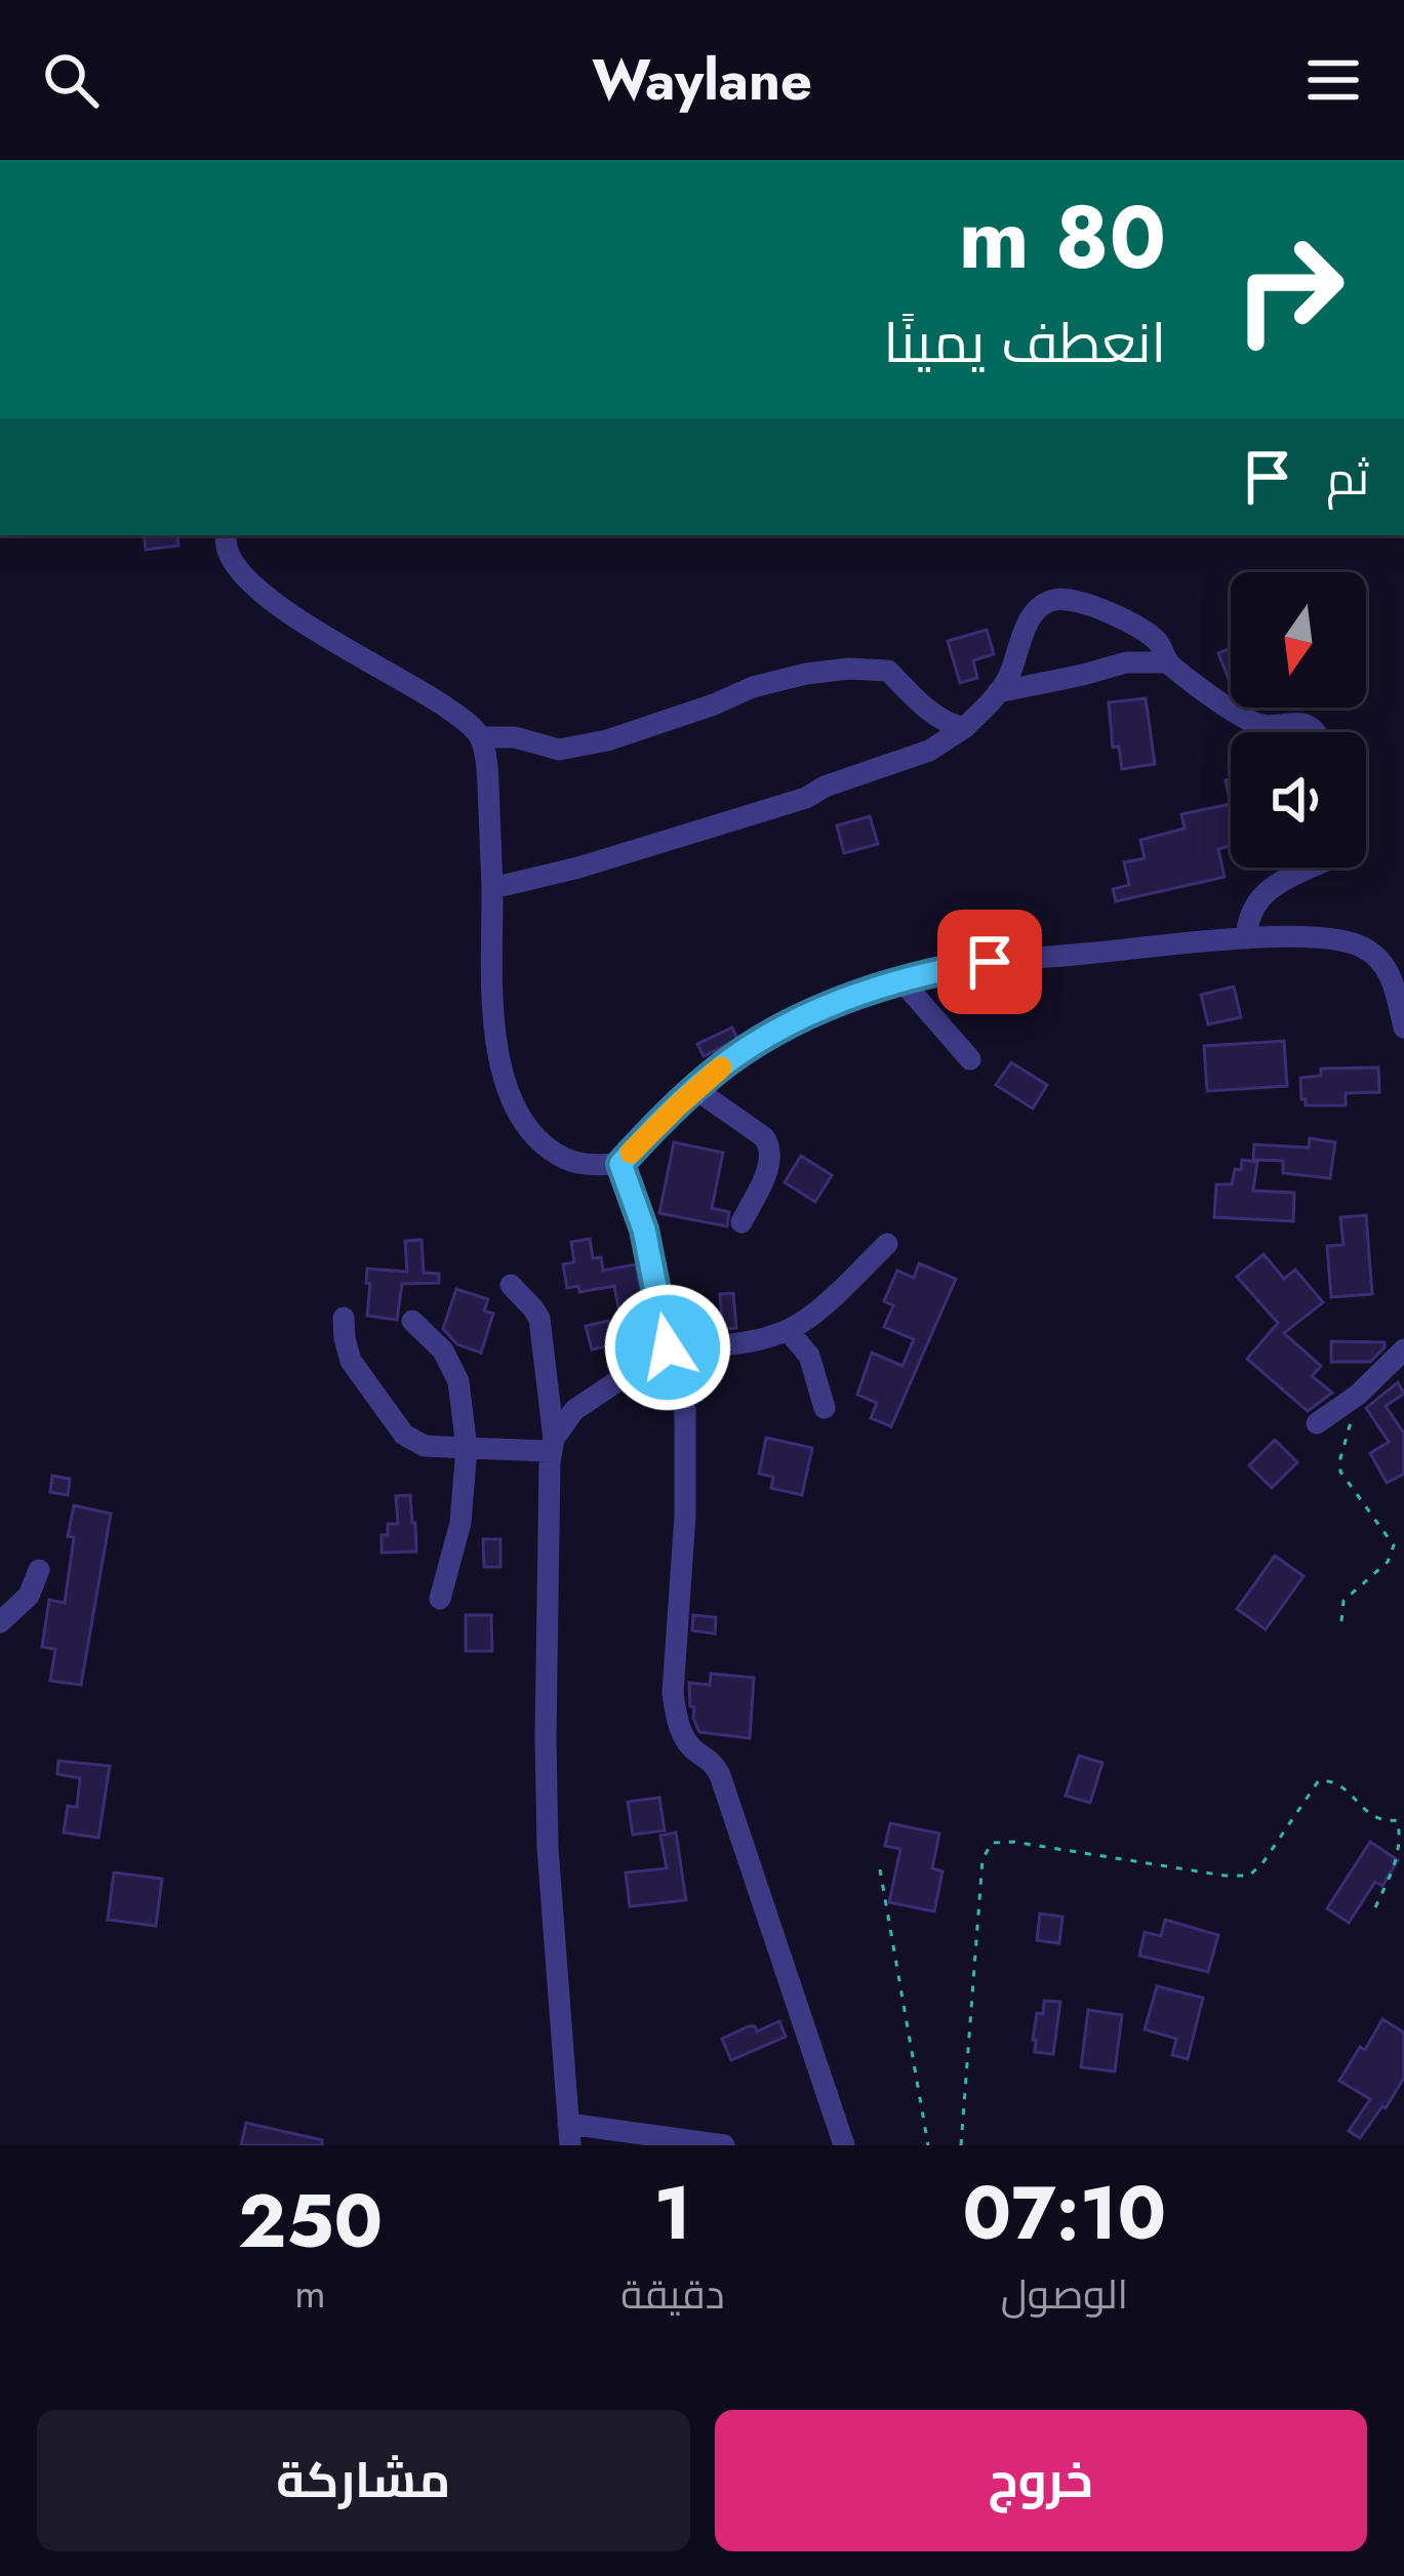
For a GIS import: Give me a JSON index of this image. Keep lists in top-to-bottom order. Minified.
{"north":"bottom","page":{"header":"Waylane","turn":["80 m","انعطف يمينًا"],"then":"ثم","eta":["07:10","الوصول","1","دقيقة","250","m"],"buttons":["خروج","مشاركة"]}}
